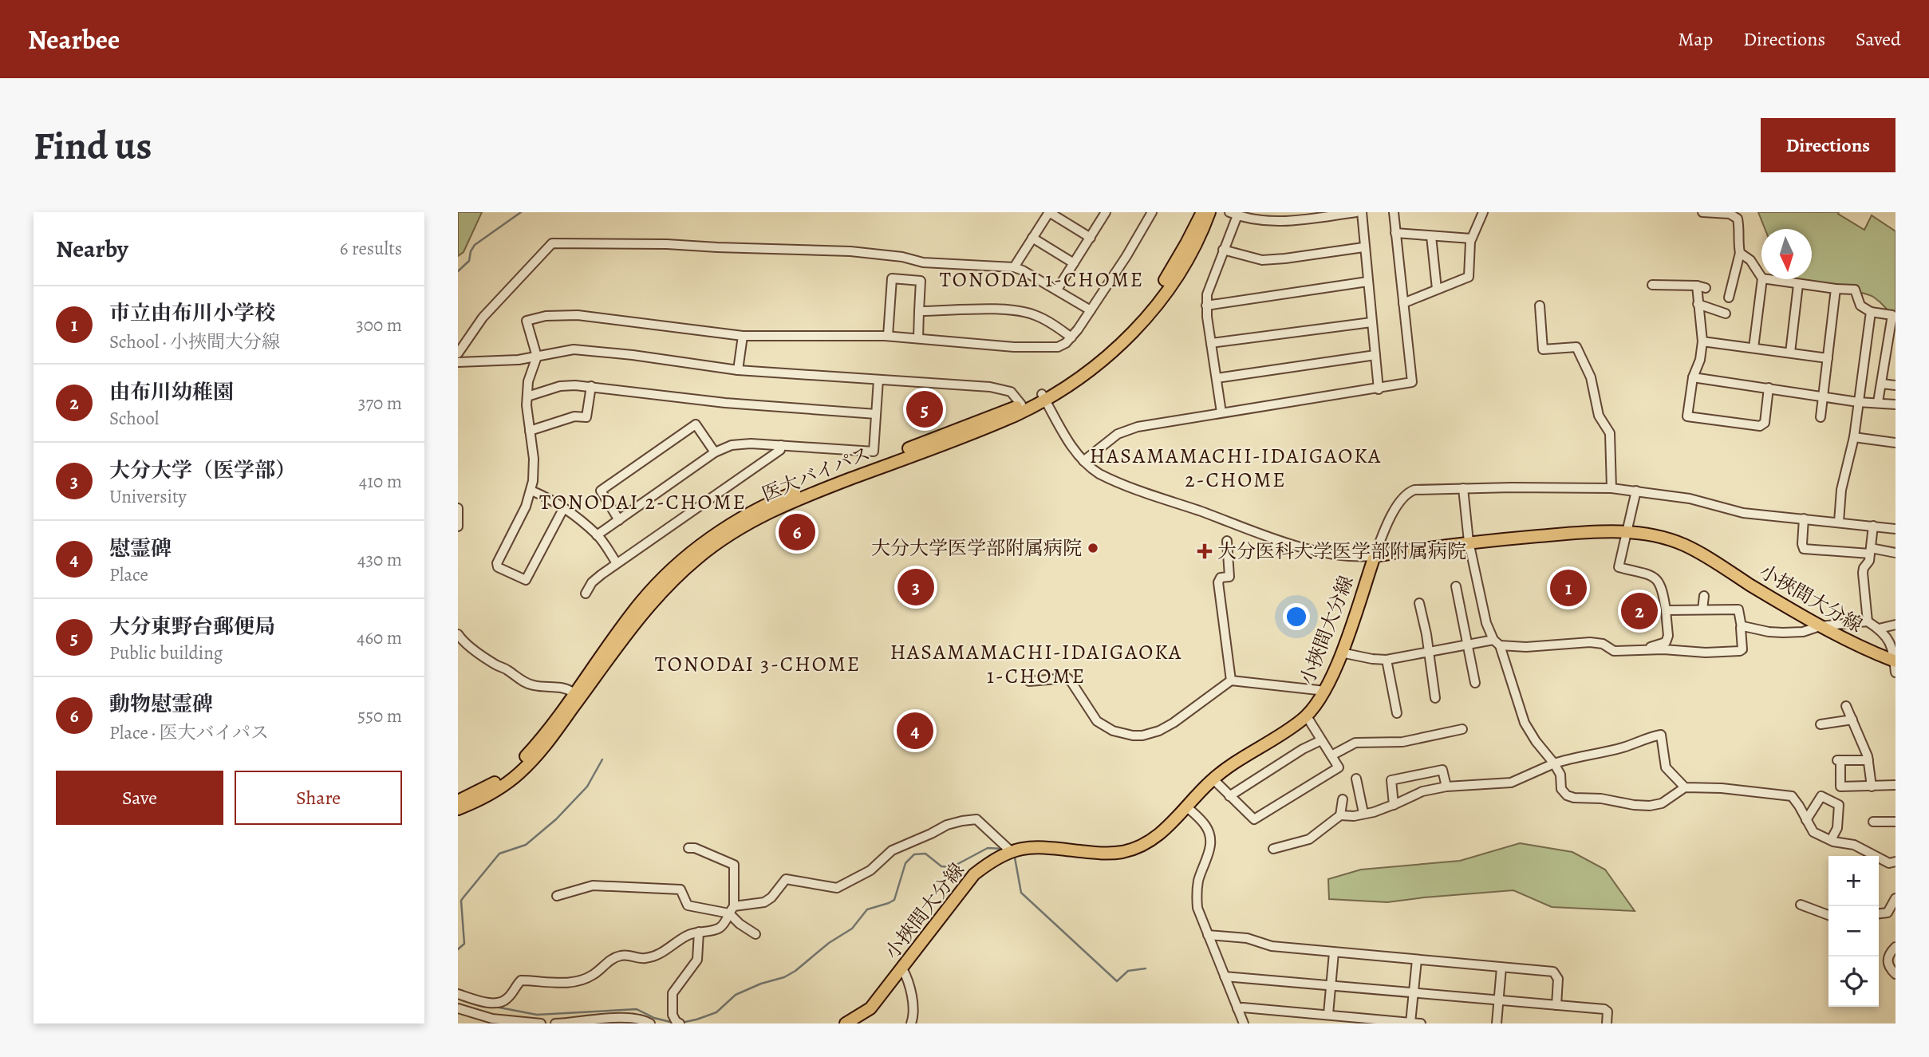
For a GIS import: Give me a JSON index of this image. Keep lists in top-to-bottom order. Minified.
{"streets":{"main road":["医大バイパス","小挾間大分線"]},"districts":["TONODAI 1-CHOME","HASAMAMACHI-IDAIGAOKA 2-CHOME","TONODAI 2-CHOME","HASAMAMACHI-IDAIGAOKA 1-CHOME","TONODAI 3-CHOME"],"places":{"other":["大分大学医学部附属病院"],"health":["大分医科大学医学部附属病院"]},"north":"bottom","page":{"header":"Nearbee","nav":["Map","Directions","Saved"],"buttons":["Directions",["Save","Share"]],"title":"Find us","heading":["Nearby","6 results"],"list":[{"mark":"1","name":"市立由布川小学校","note":"School · 小挾間大分線","value":"300 m"},{"mark":"2","name":"由布川幼稚園","note":"School","value":"370 m"},{"mark":"3","name":"大分大学（医学部）","note":"University","value":"410 m"},{"mark":"4","name":"慰霊碑","note":"Place","value":"430 m"},{"mark":"5","name":"大分東野台郵便局","note":"Public building","value":"460 m"},{"mark":"6","name":"動物慰霊碑","note":"Place · 医大バイパス","value":"550 m"}],"pins":["5","6","3","1","2","4"],"map_buttons":["+","−"]}}
